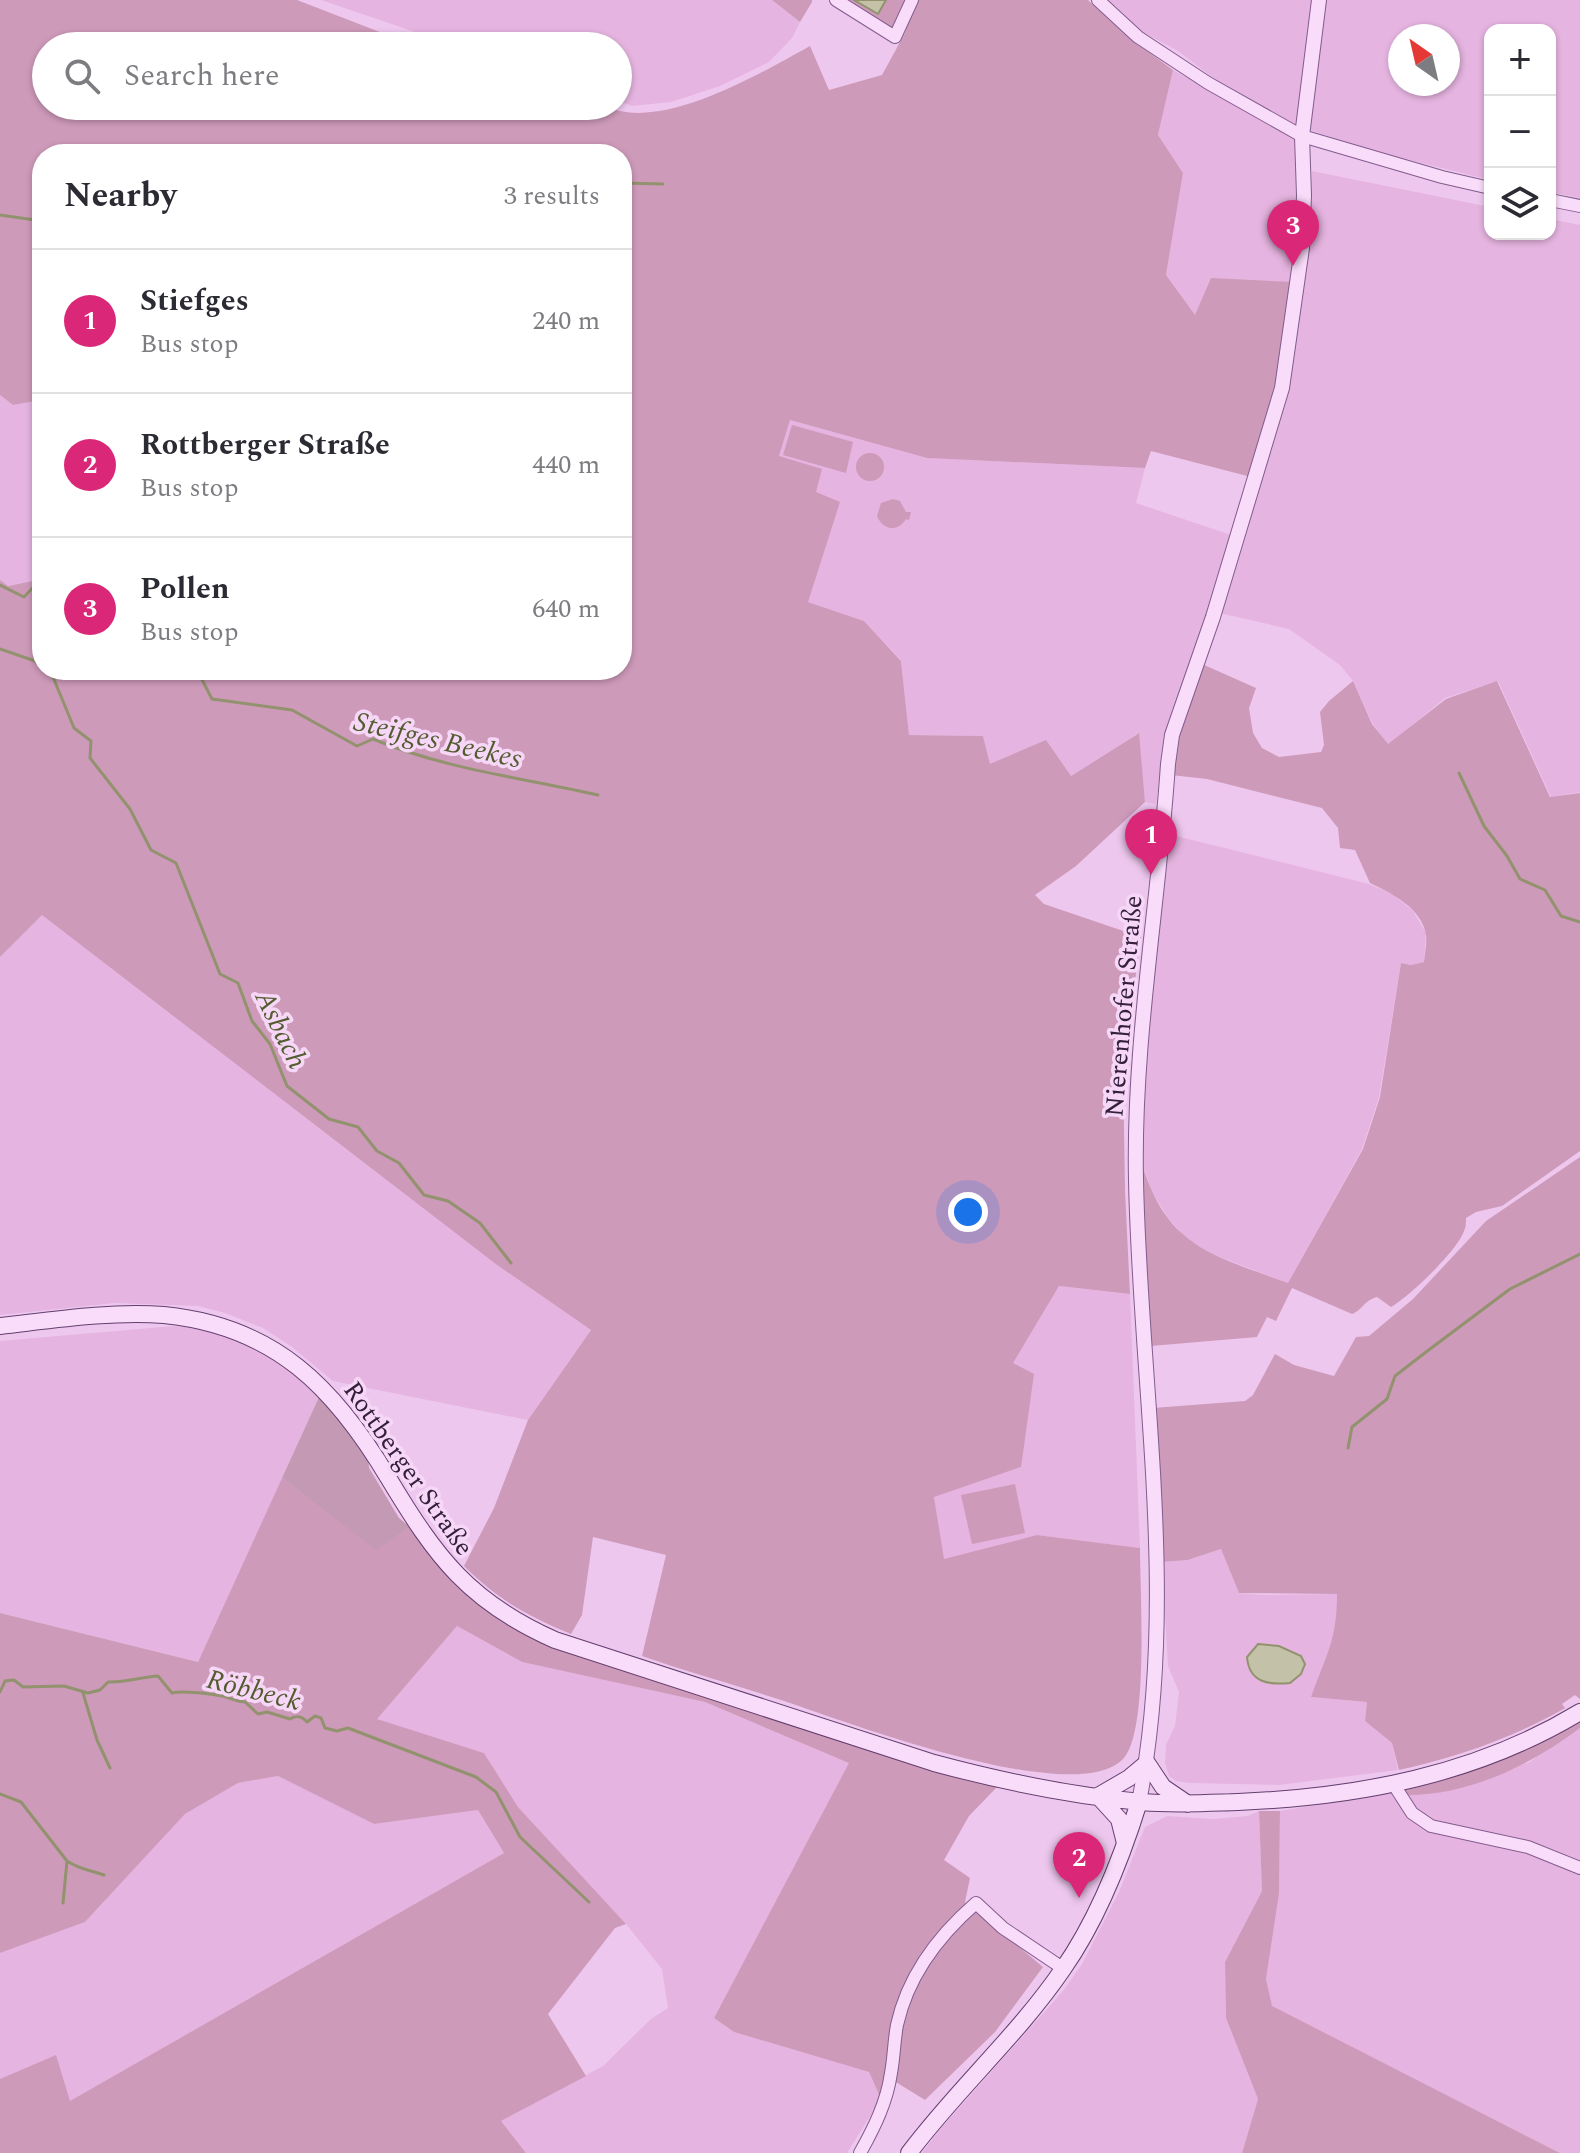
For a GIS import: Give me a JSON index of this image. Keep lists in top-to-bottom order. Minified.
{"streets":{"main road":["Rottberger Straße"],"street":["Nierenhofer Straße"]},"crossings":[["Nierenhofer Straße","Rottberger Straße"]],"water":["Steifges Beekes","Asbach","Röbbeck"],"north":"top left","page":{"map_buttons":["+","−"],"search":"Search here","heading":["Nearby","3 results"],"pins":["3","1","2"],"list":[{"mark":"1","name":"Stiefges","note":"Bus stop","value":"240 m"},{"mark":"2","name":"Rottberger Straße","note":"Bus stop","value":"440 m"},{"mark":"3","name":"Pollen","note":"Bus stop","value":"640 m"}]}}
